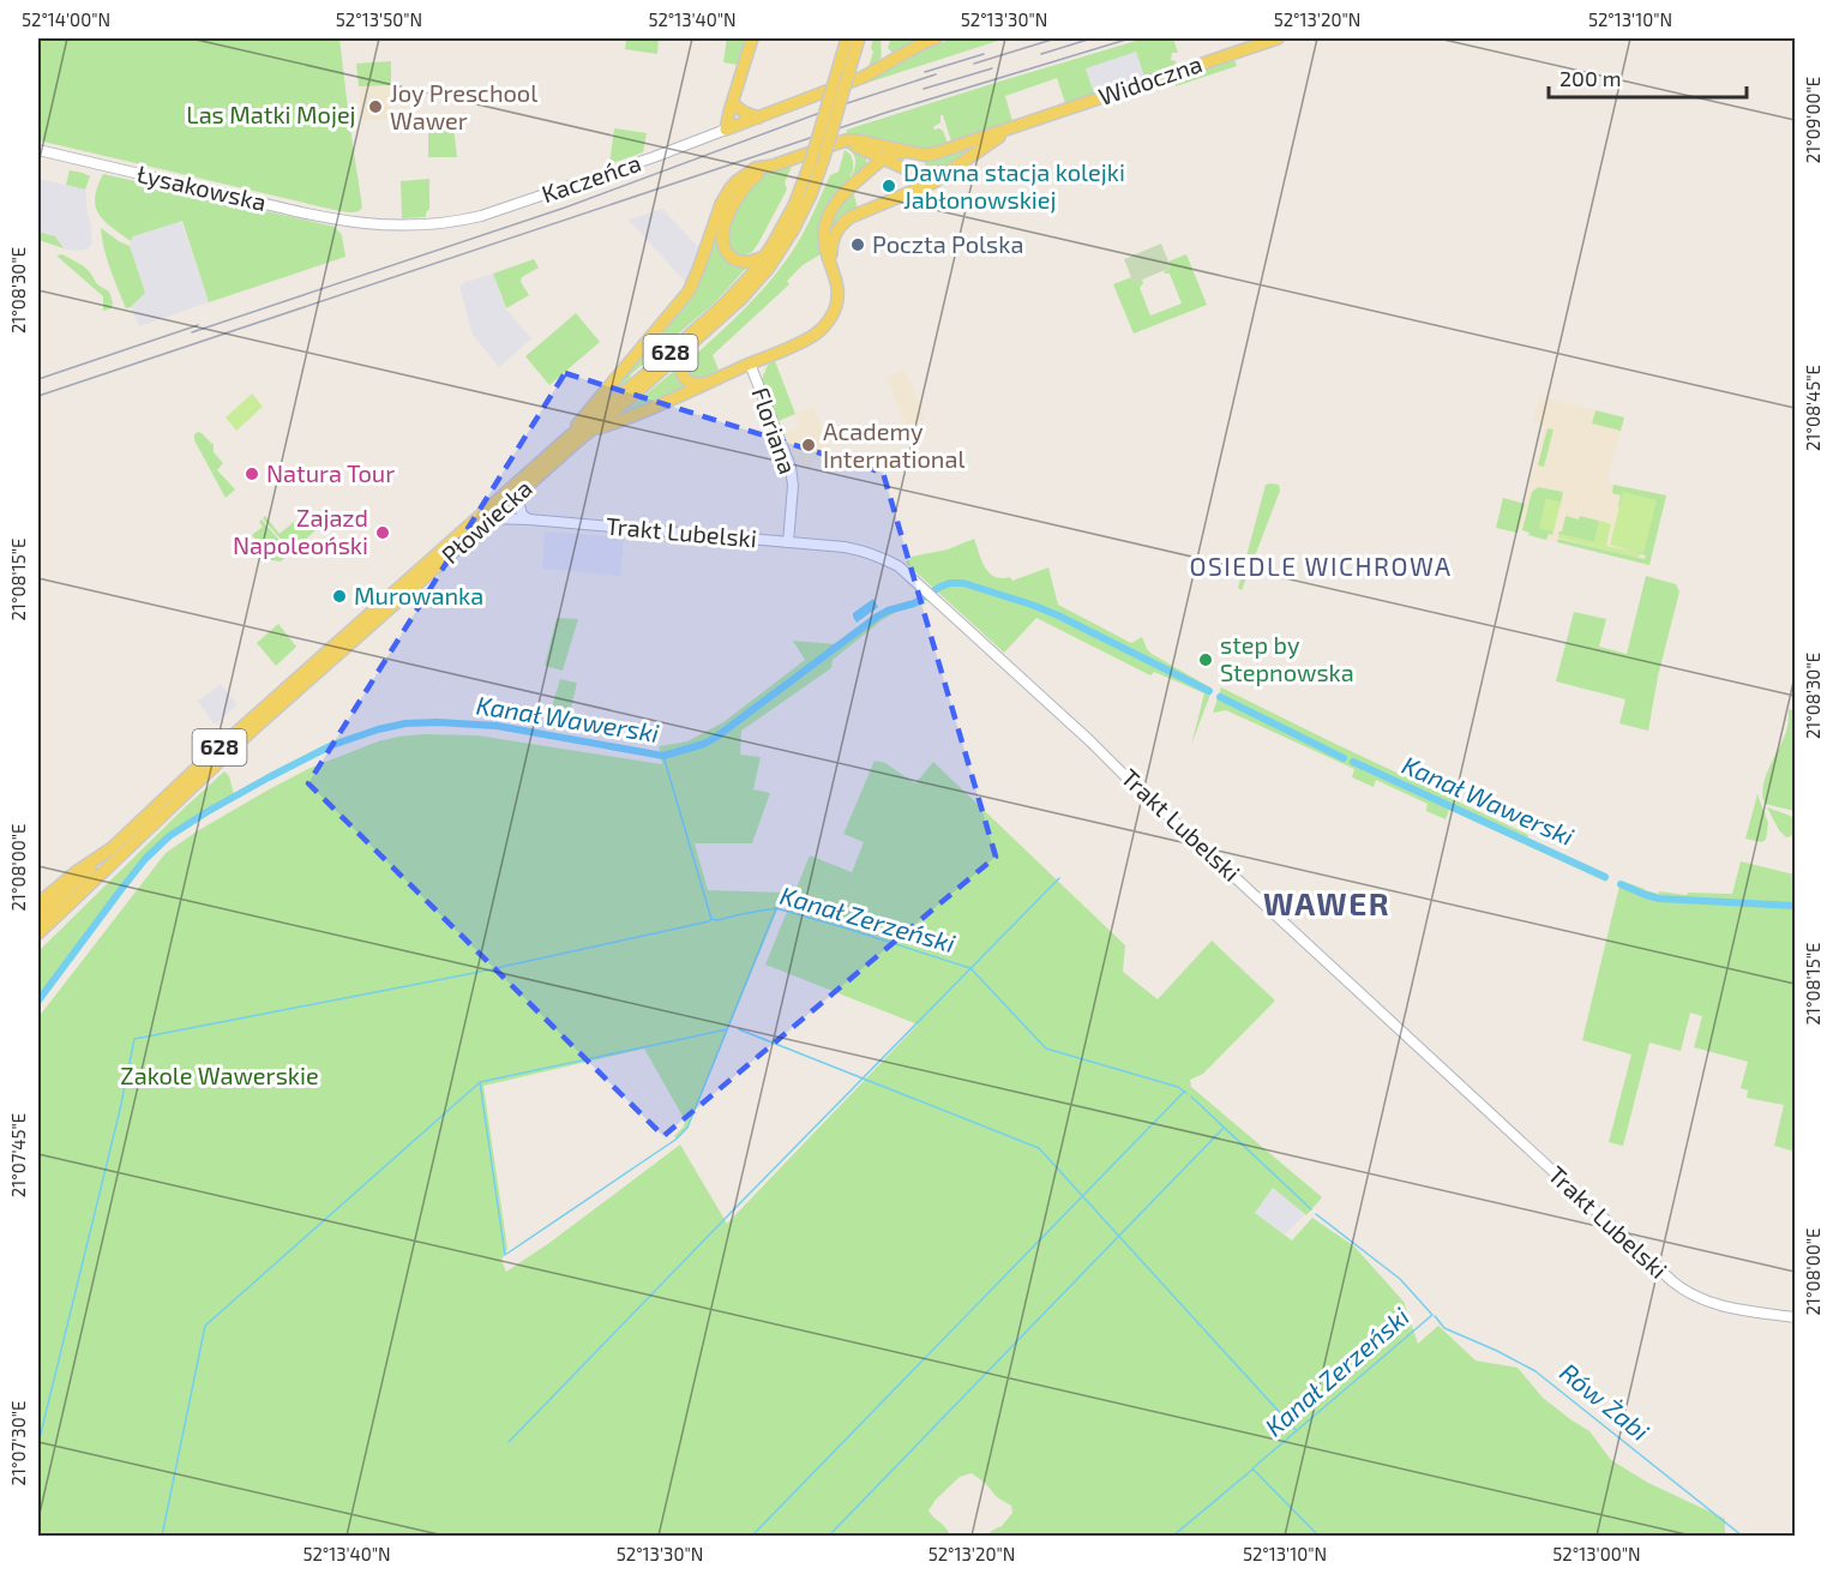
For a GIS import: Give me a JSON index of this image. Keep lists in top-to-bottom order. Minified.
{"streets":{"main road":["Widoczna","Kaczeńca","628","Płowiecka"],"street":["Łysakowska","Floriana","Trakt Lubelski"]},"crossings":[["Widoczna","Floriana"],["Widoczna","Płowiecka"],["Kaczeńca","Łysakowska"],["628","Płowiecka"],["Floriana","Trakt Lubelski"],["Płowiecka","Trakt Lubelski"]],"districts":["OSIEDLE WICHROWA","WAWER"],"water":["Kanał Wawerski","Kanał Zerzeński","Rów Żabi"],"parks":["Las Matki Mojej","Zakole Wawerskie"],"places":["Joy Preschool Wawer","Dawna stacja kolejki Jabłonowskiej","Poczta Polska","Academy International","Natura Tour","Zajazd Napoleoński","Murowanka","step by Stepnowska"],"scale_bar":"200 m","coordinates":["52°14'00\"N","52°13'50\"N","52°13'40\"N","52°13'30\"N","52°13'20\"N","52°13'10\"N","21°09'00\"E","21°08'30\"E","21°08'45\"E","21°08'15\"E","21°08'00\"E","21°07'45\"E","21°07'30\"E","52°13'00\"N"]}
